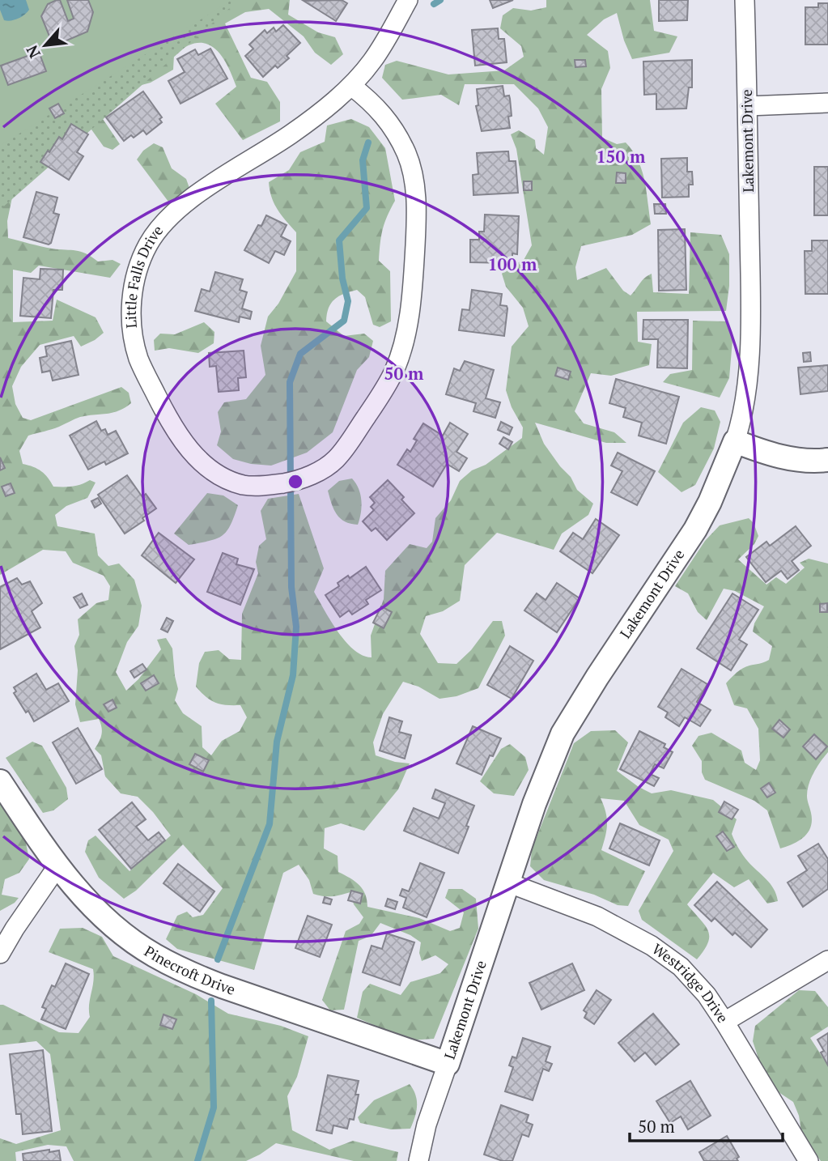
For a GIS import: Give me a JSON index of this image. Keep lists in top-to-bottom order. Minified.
{"streets":{"street":["Lakemont Drive","Little Falls Drive","Pinecroft Drive","Westridge Drive"]},"crossings":[["Lakemont Drive","Pinecroft Drive"],["Lakemont Drive","Westridge Drive"]],"scale_bar":"50 m","north":"bottom left","rings":["150 m","100 m","50 m"]}
